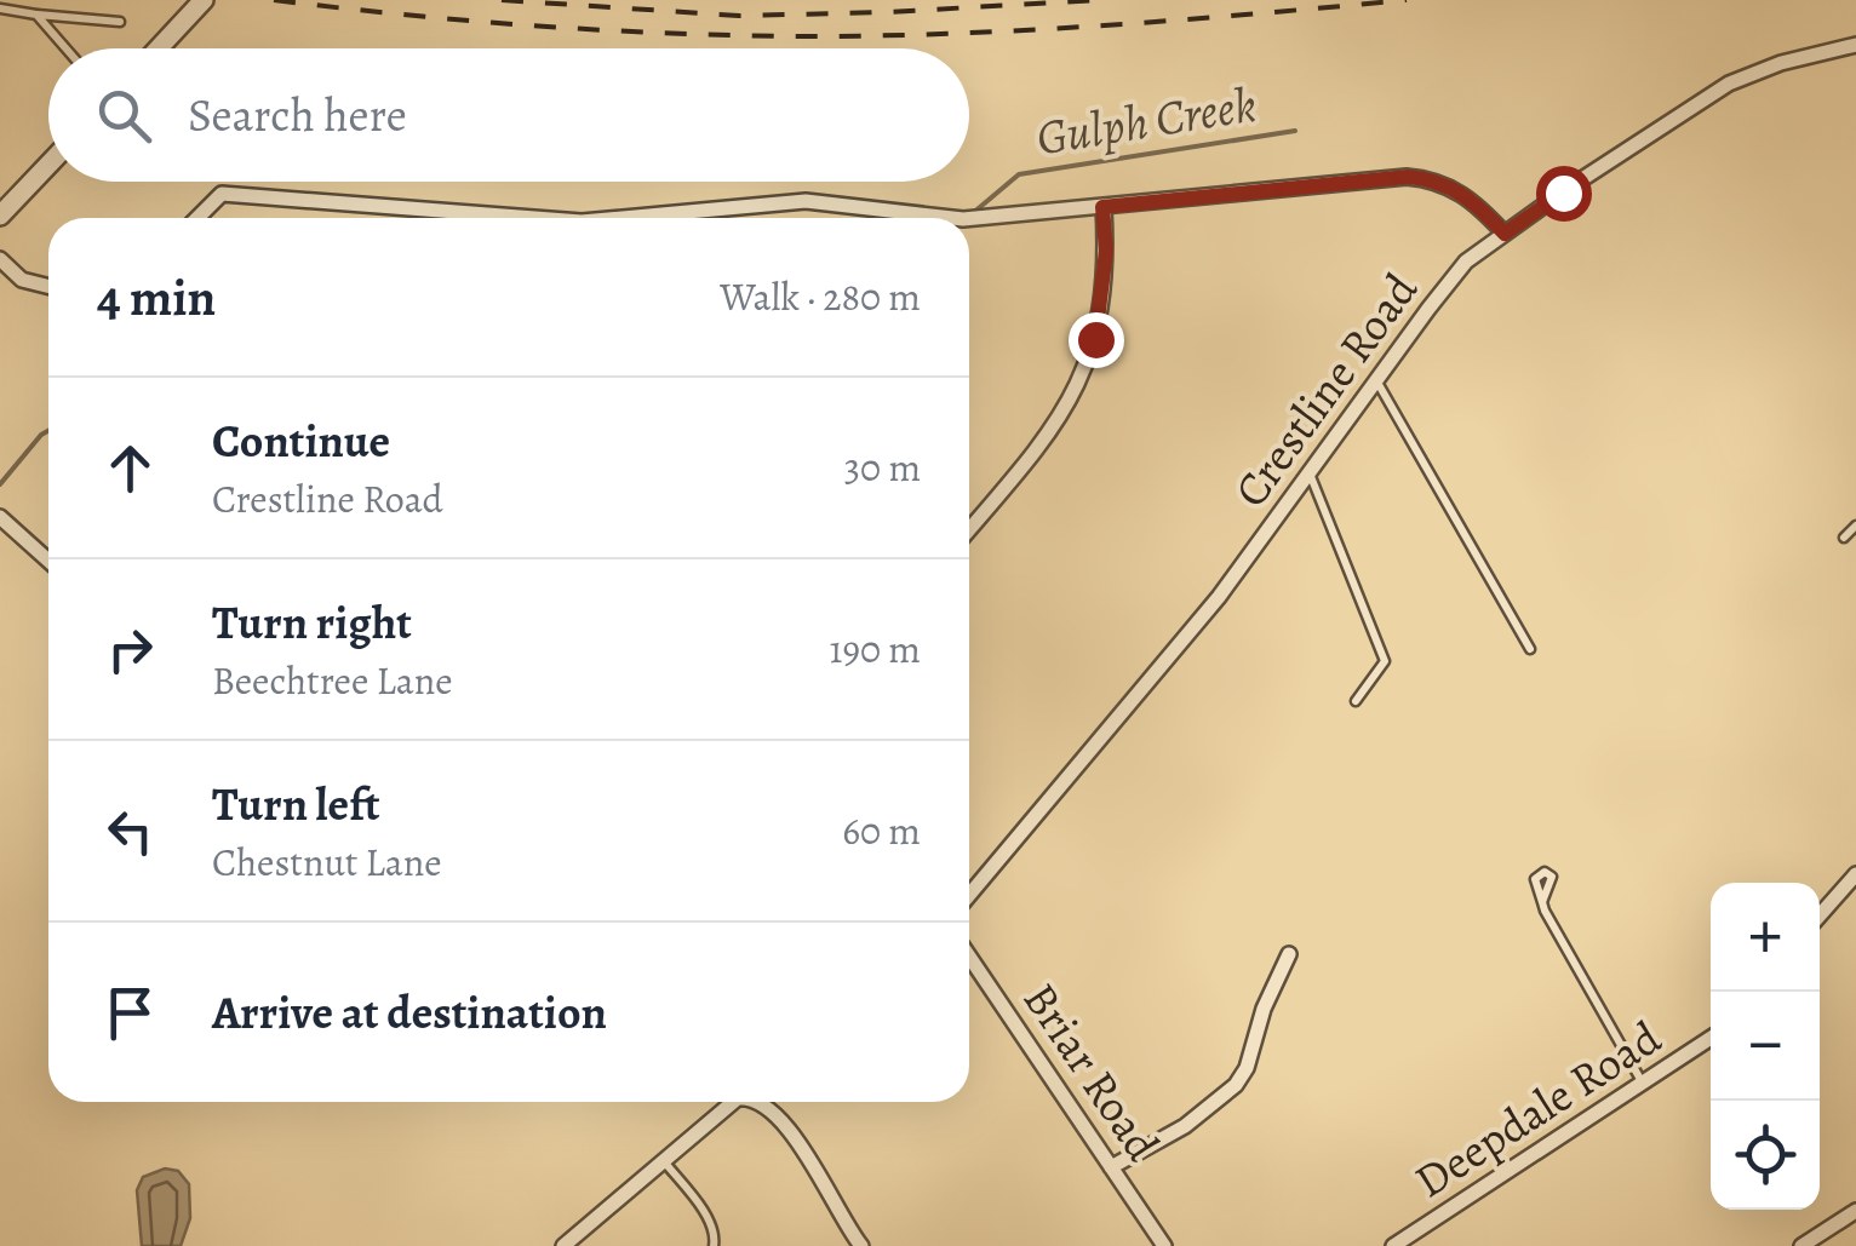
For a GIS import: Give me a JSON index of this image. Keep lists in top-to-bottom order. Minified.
{"streets":{"street":["Crestline Road","Briar Road","Deepdale Road"]},"water":["Gulph Creek"],"page":{"search":"Search here","heading":["4 min","Walk · 280 m"],"list":[["Continue","Crestline Road","30 m"],["Turn right","Beechtree Lane","190 m"],["Turn left","Chestnut Lane","60 m"],"Arrive at destination"],"map_buttons":["+","−"]}}
